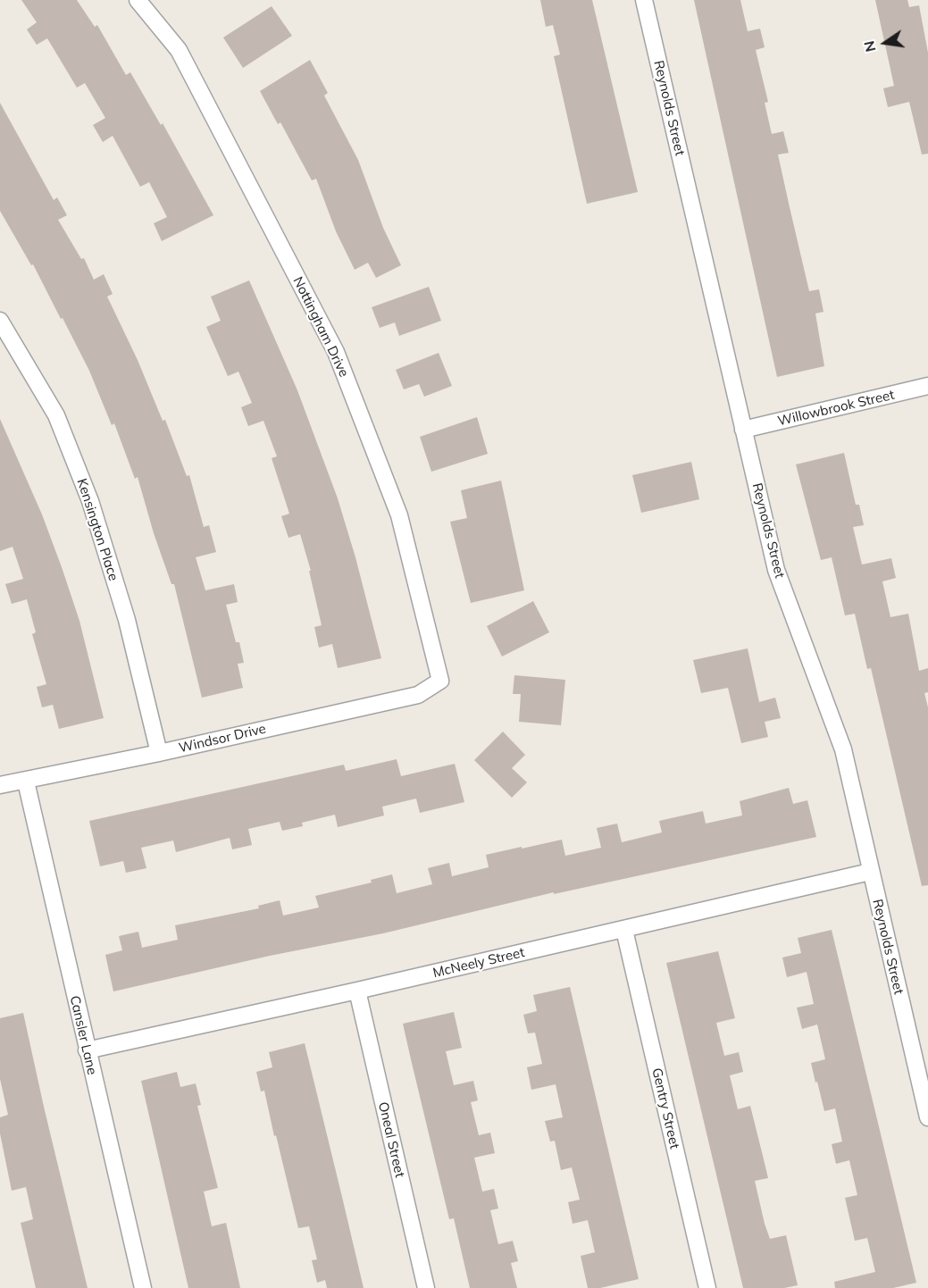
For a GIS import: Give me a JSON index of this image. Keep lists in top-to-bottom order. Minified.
{"streets":{"street":["Reynolds Street","Nottingham Drive","Willowbrook Street","Kensington Place","Windsor Drive","McNeely Street","Cansler Lane","Gentry Street","Oneal Street"]},"crossings":[["Reynolds Street","Willowbrook Street"],["Reynolds Street","McNeely Street"],["Nottingham Drive","Windsor Drive"],["Kensington Place","Windsor Drive"],["Windsor Drive","Cansler Lane"],["McNeely Street","Cansler Lane"],["McNeely Street","Gentry Street"],["McNeely Street","Oneal Street"]],"north":"left"}
